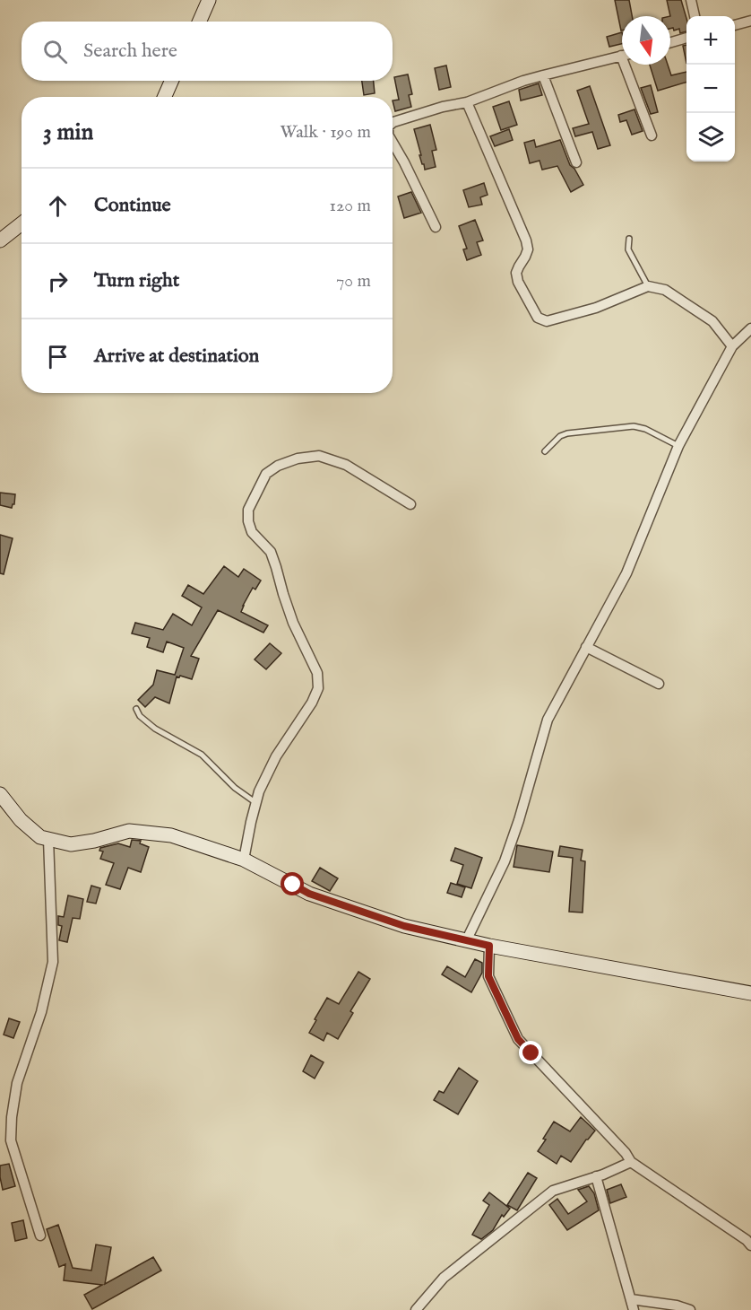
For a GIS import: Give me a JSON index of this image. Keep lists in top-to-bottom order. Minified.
{"north":"bottom","page":{"map_buttons":["+","−"],"search":"Search here","heading":["3 min","Walk · 190 m"],"list":[["Continue","120 m"],["Turn right","70 m"],"Arrive at destination"]}}
